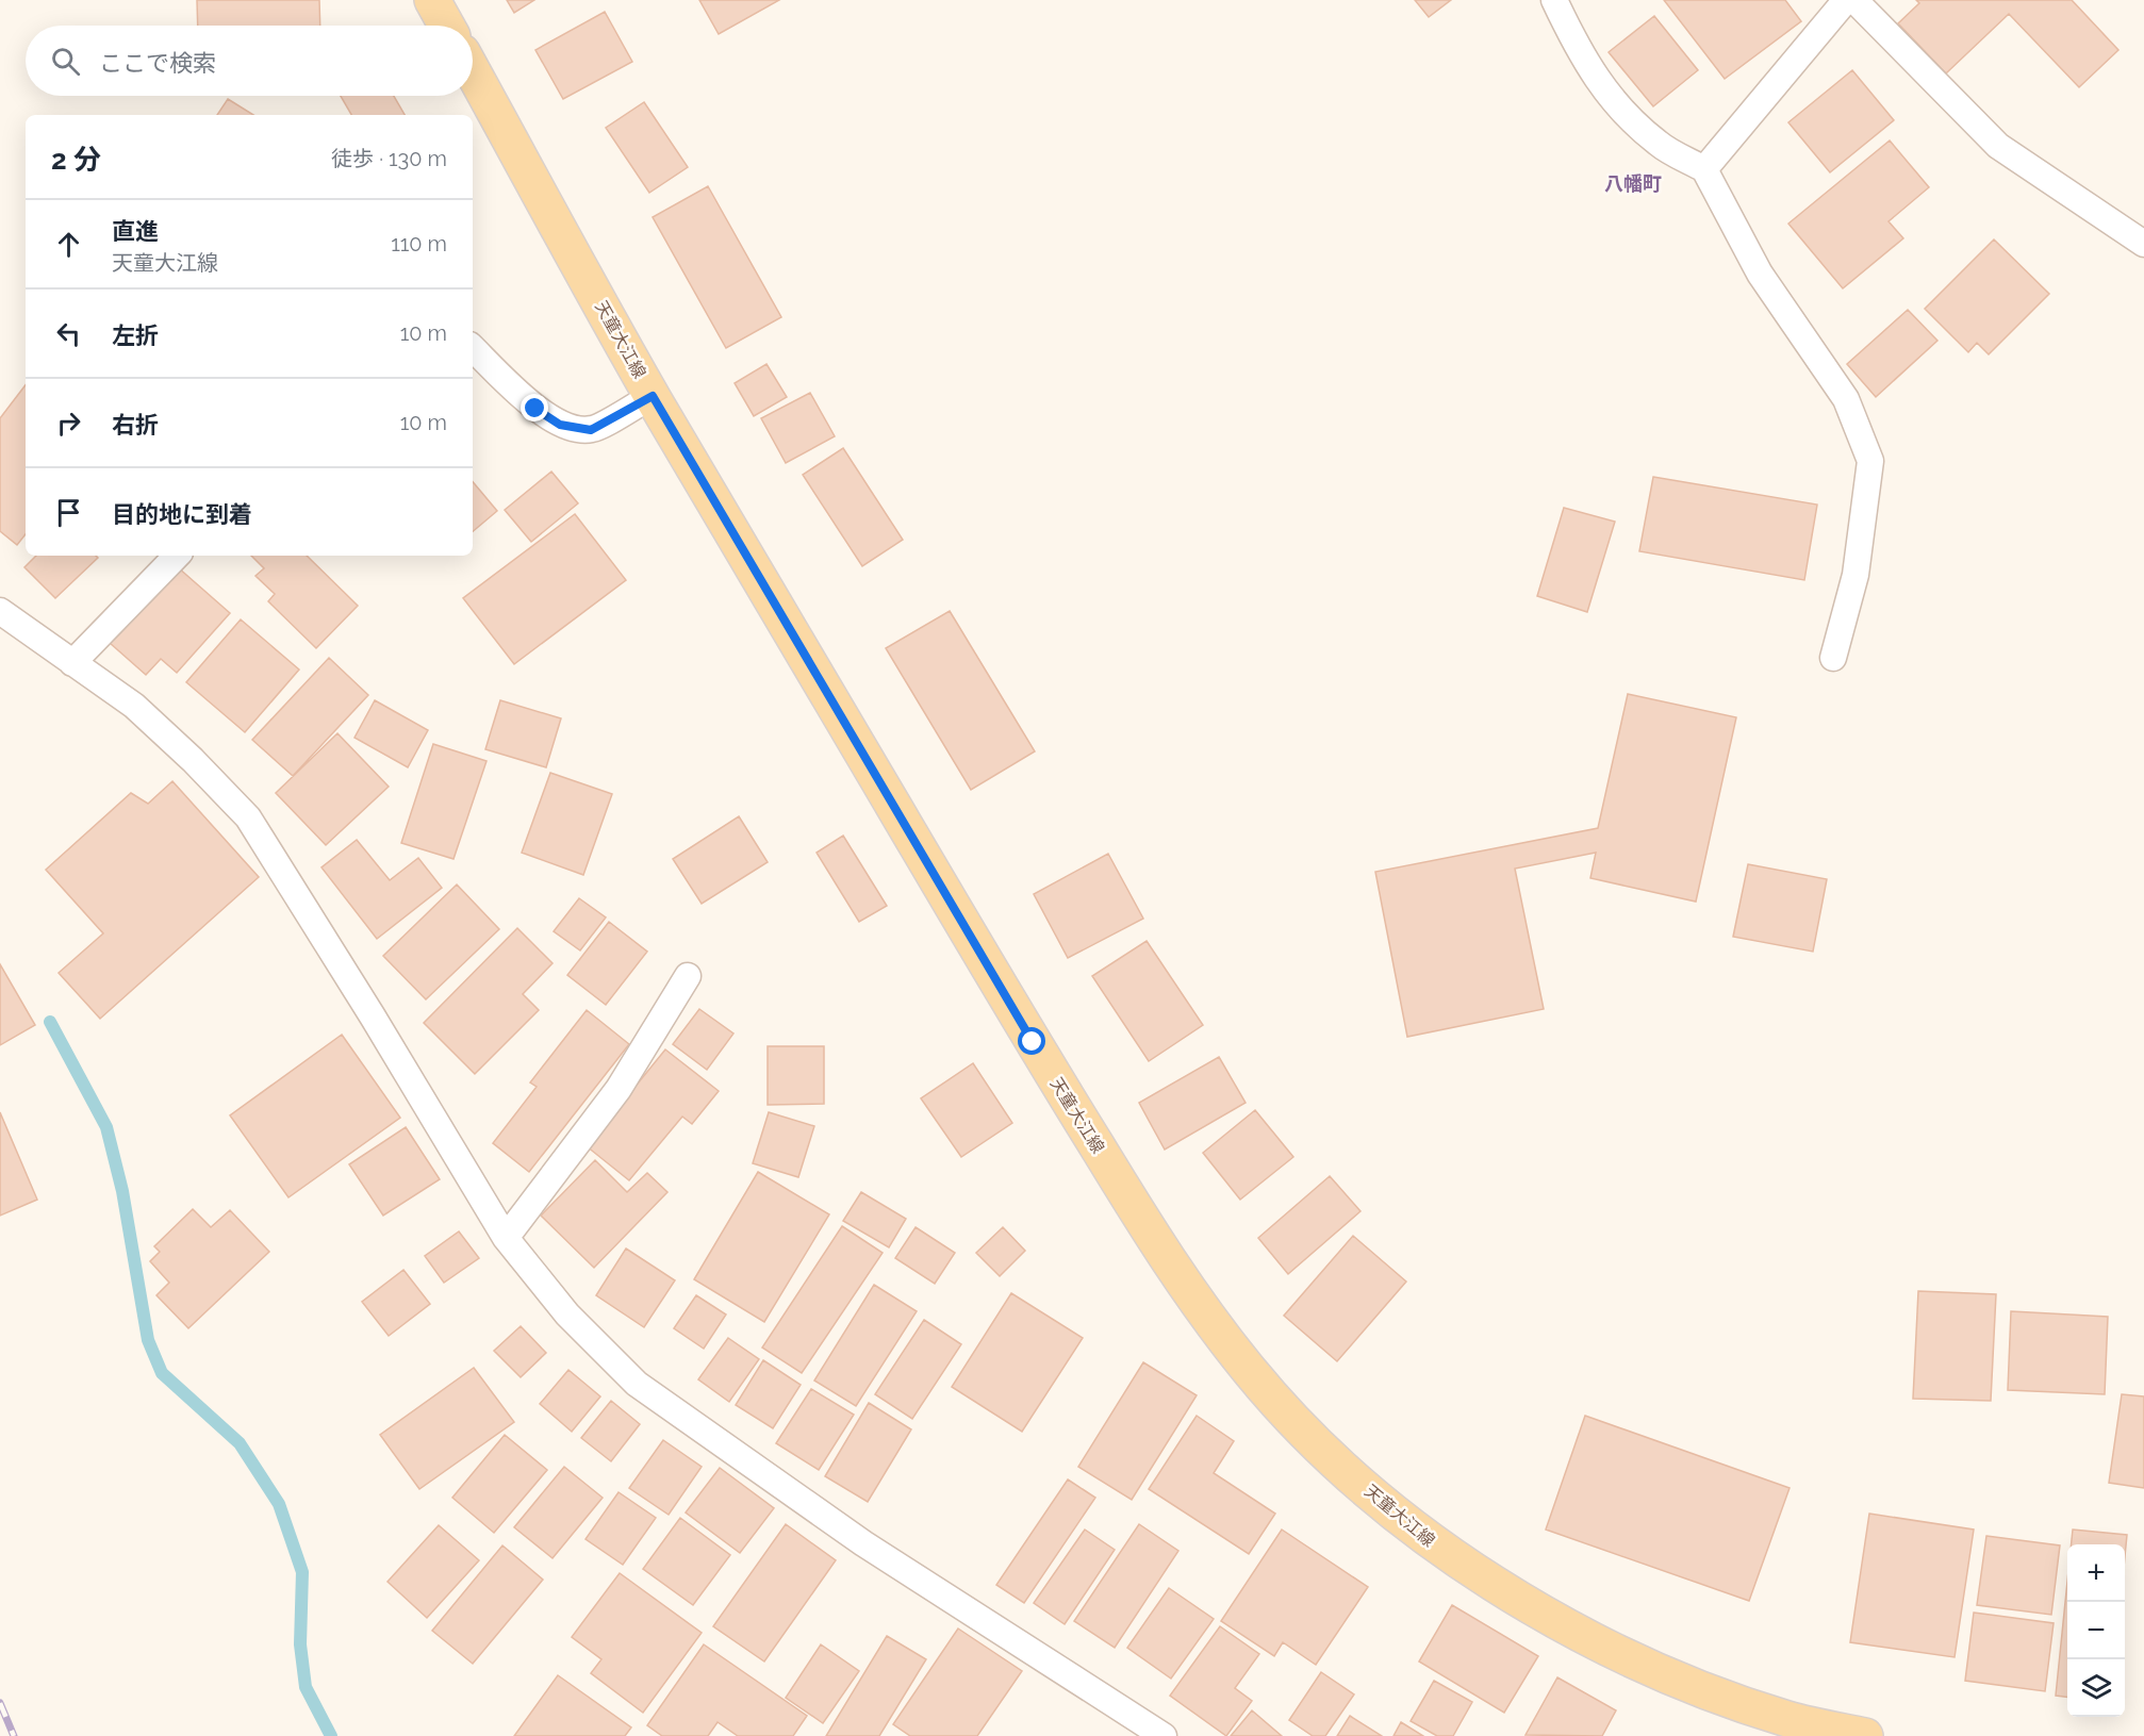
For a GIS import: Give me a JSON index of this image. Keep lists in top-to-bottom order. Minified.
{"streets":{"main road":["天童大江線"]},"districts":["八幡町"],"page":{"search":"ここで検索","heading":["2 分","徒歩 · 130 m"],"list":[["直進","天童大江線","110 m"],["左折","10 m"],["右折","10 m"],"目的地に到着"],"map_buttons":["+","−"]}}
